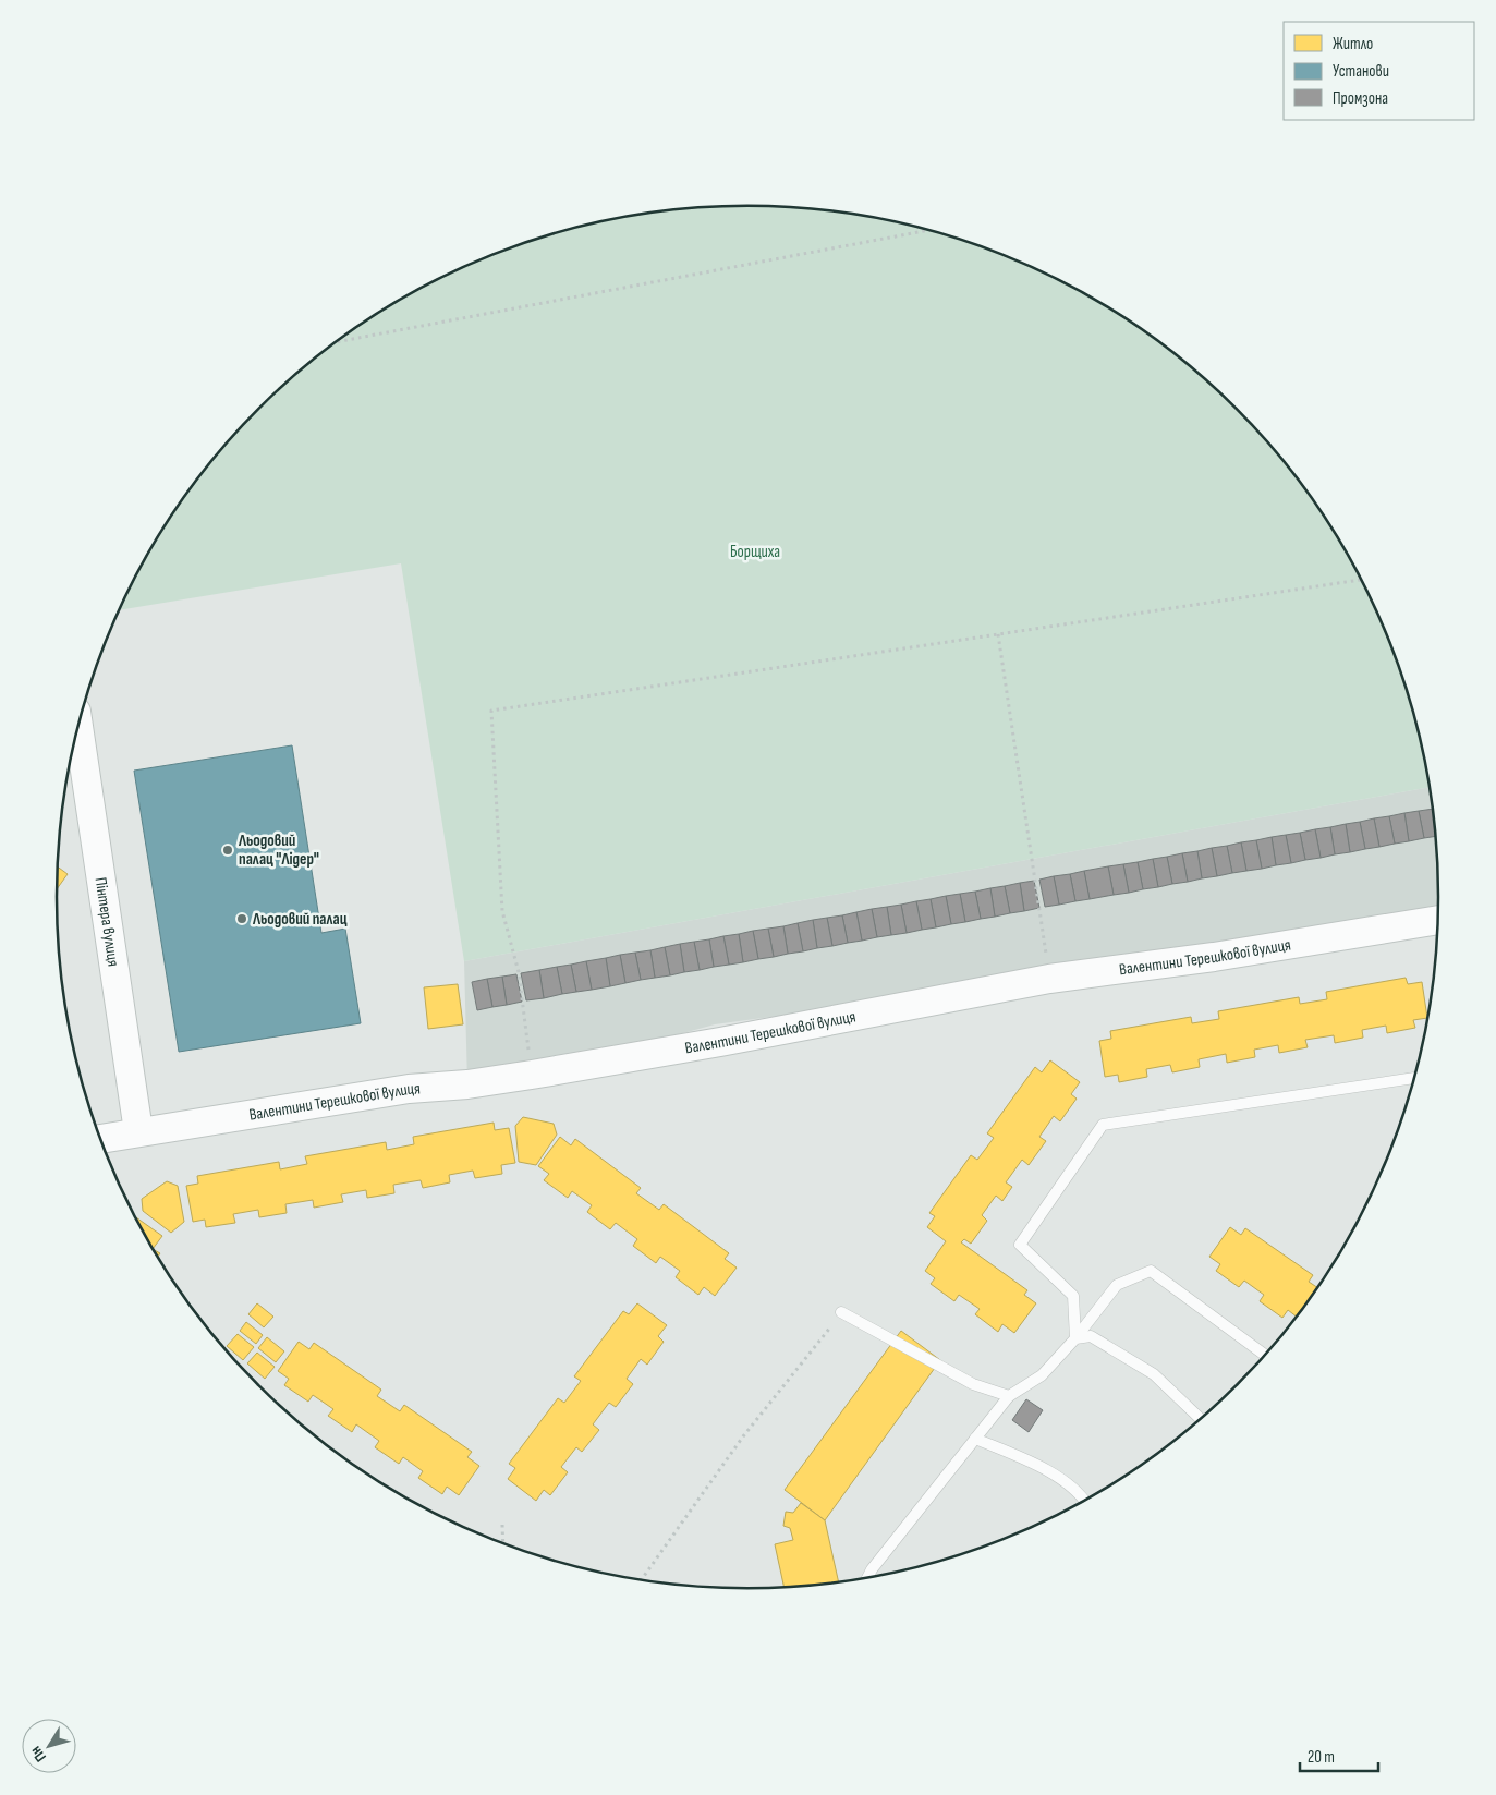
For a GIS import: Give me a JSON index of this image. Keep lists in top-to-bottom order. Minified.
{"streets":{"street":["Пінтера вулиця","Валентини Терешкової вулиця"]},"crossings":[["Пінтера вулиця","Валентини Терешкової вулиця"]],"parks":["Борщиха"],"places":["Льодовий палац \"Лідер\"","Льодовий палац"],"legend":["Житло","Установи","Промзона"],"scale_bar":"20 m","north":"bottom left"}
